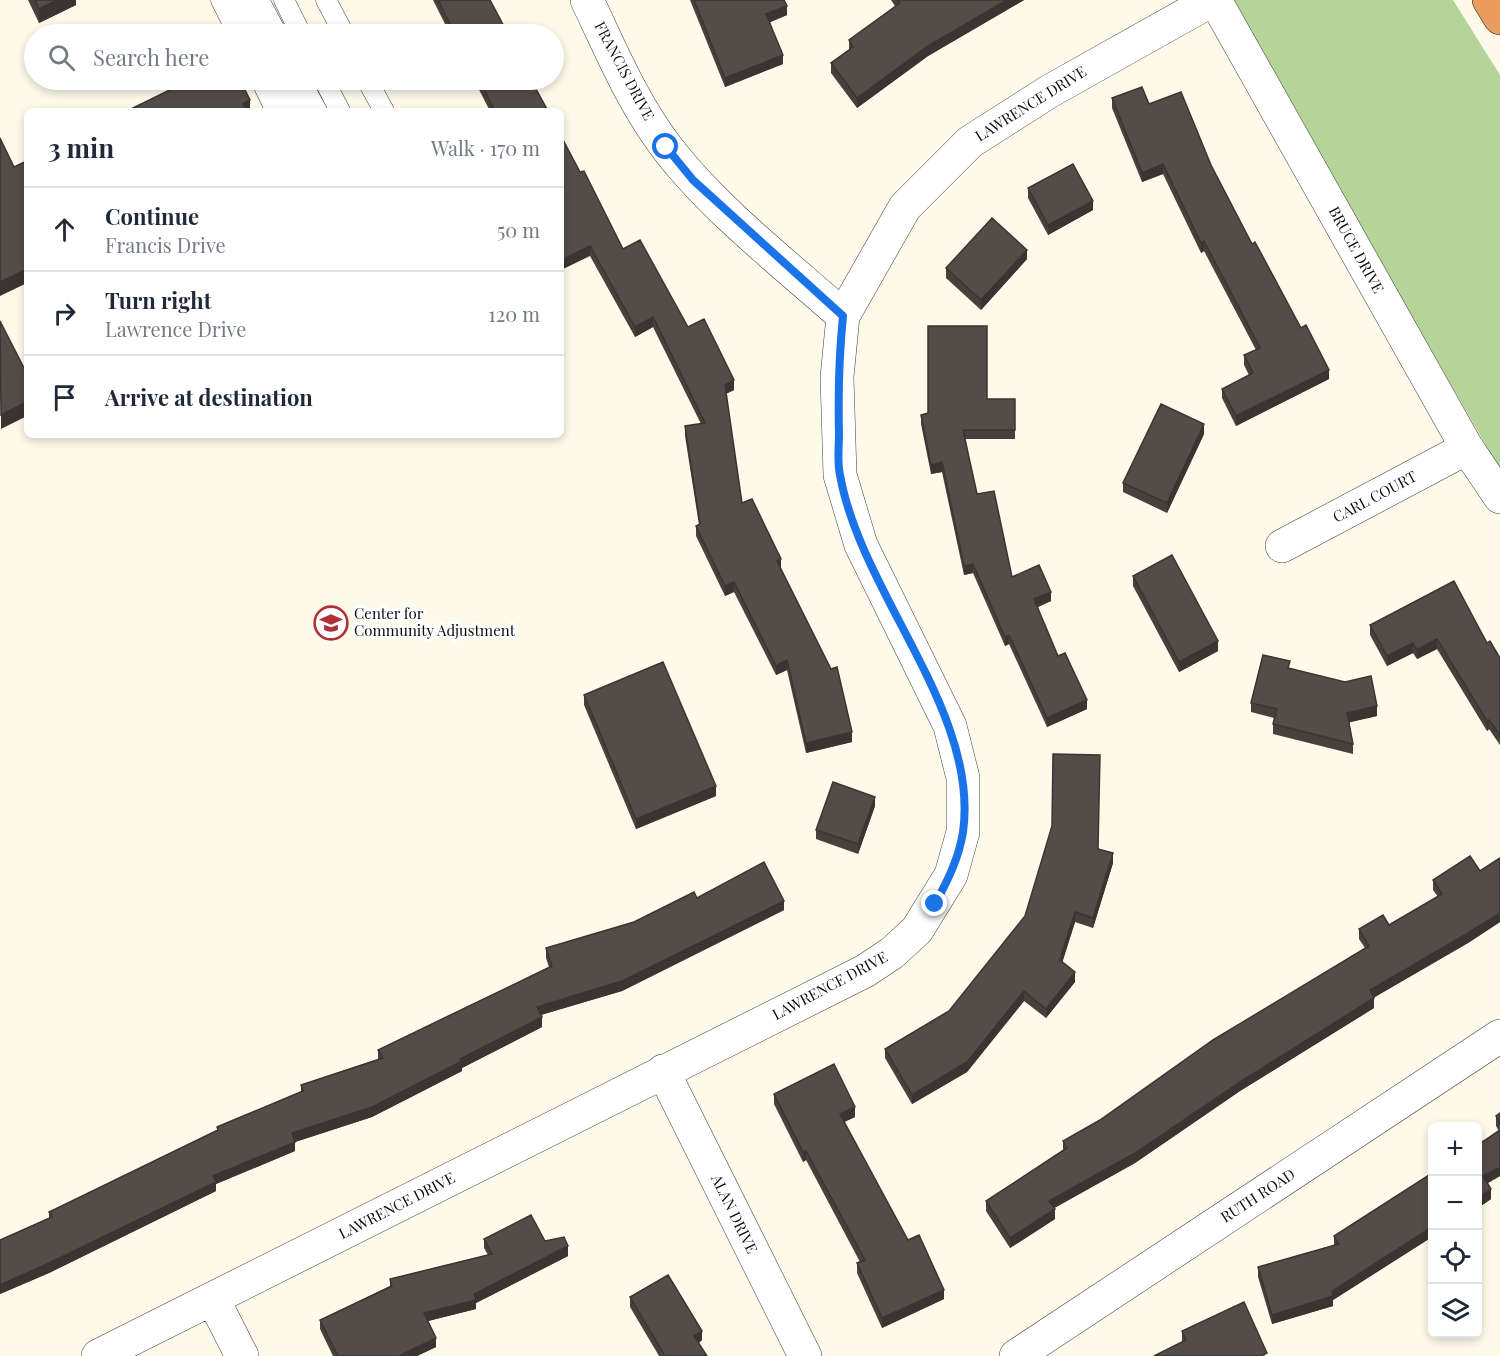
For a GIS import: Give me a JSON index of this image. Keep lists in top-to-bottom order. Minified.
{"streets":{"street":["FRANCIS DRIVE","LAWRENCE DRIVE","BRUCE DRIVE","CARL COURT","RUTH ROAD","ALAN DRIVE"]},"crossings":[["FRANCIS DRIVE","LAWRENCE DRIVE"],["LAWRENCE DRIVE","BRUCE DRIVE"],["LAWRENCE DRIVE","ALAN DRIVE"],["BRUCE DRIVE","CARL COURT"]],"places":{"school or university":["Center for Community Adjustment"]},"page":{"search":"Search here","heading":["3 min","Walk · 170 m"],"list":[["Continue","Francis Drive","50 m"],["Turn right","Lawrence Drive","120 m"],"Arrive at destination"],"map_buttons":["+","−"]}}
